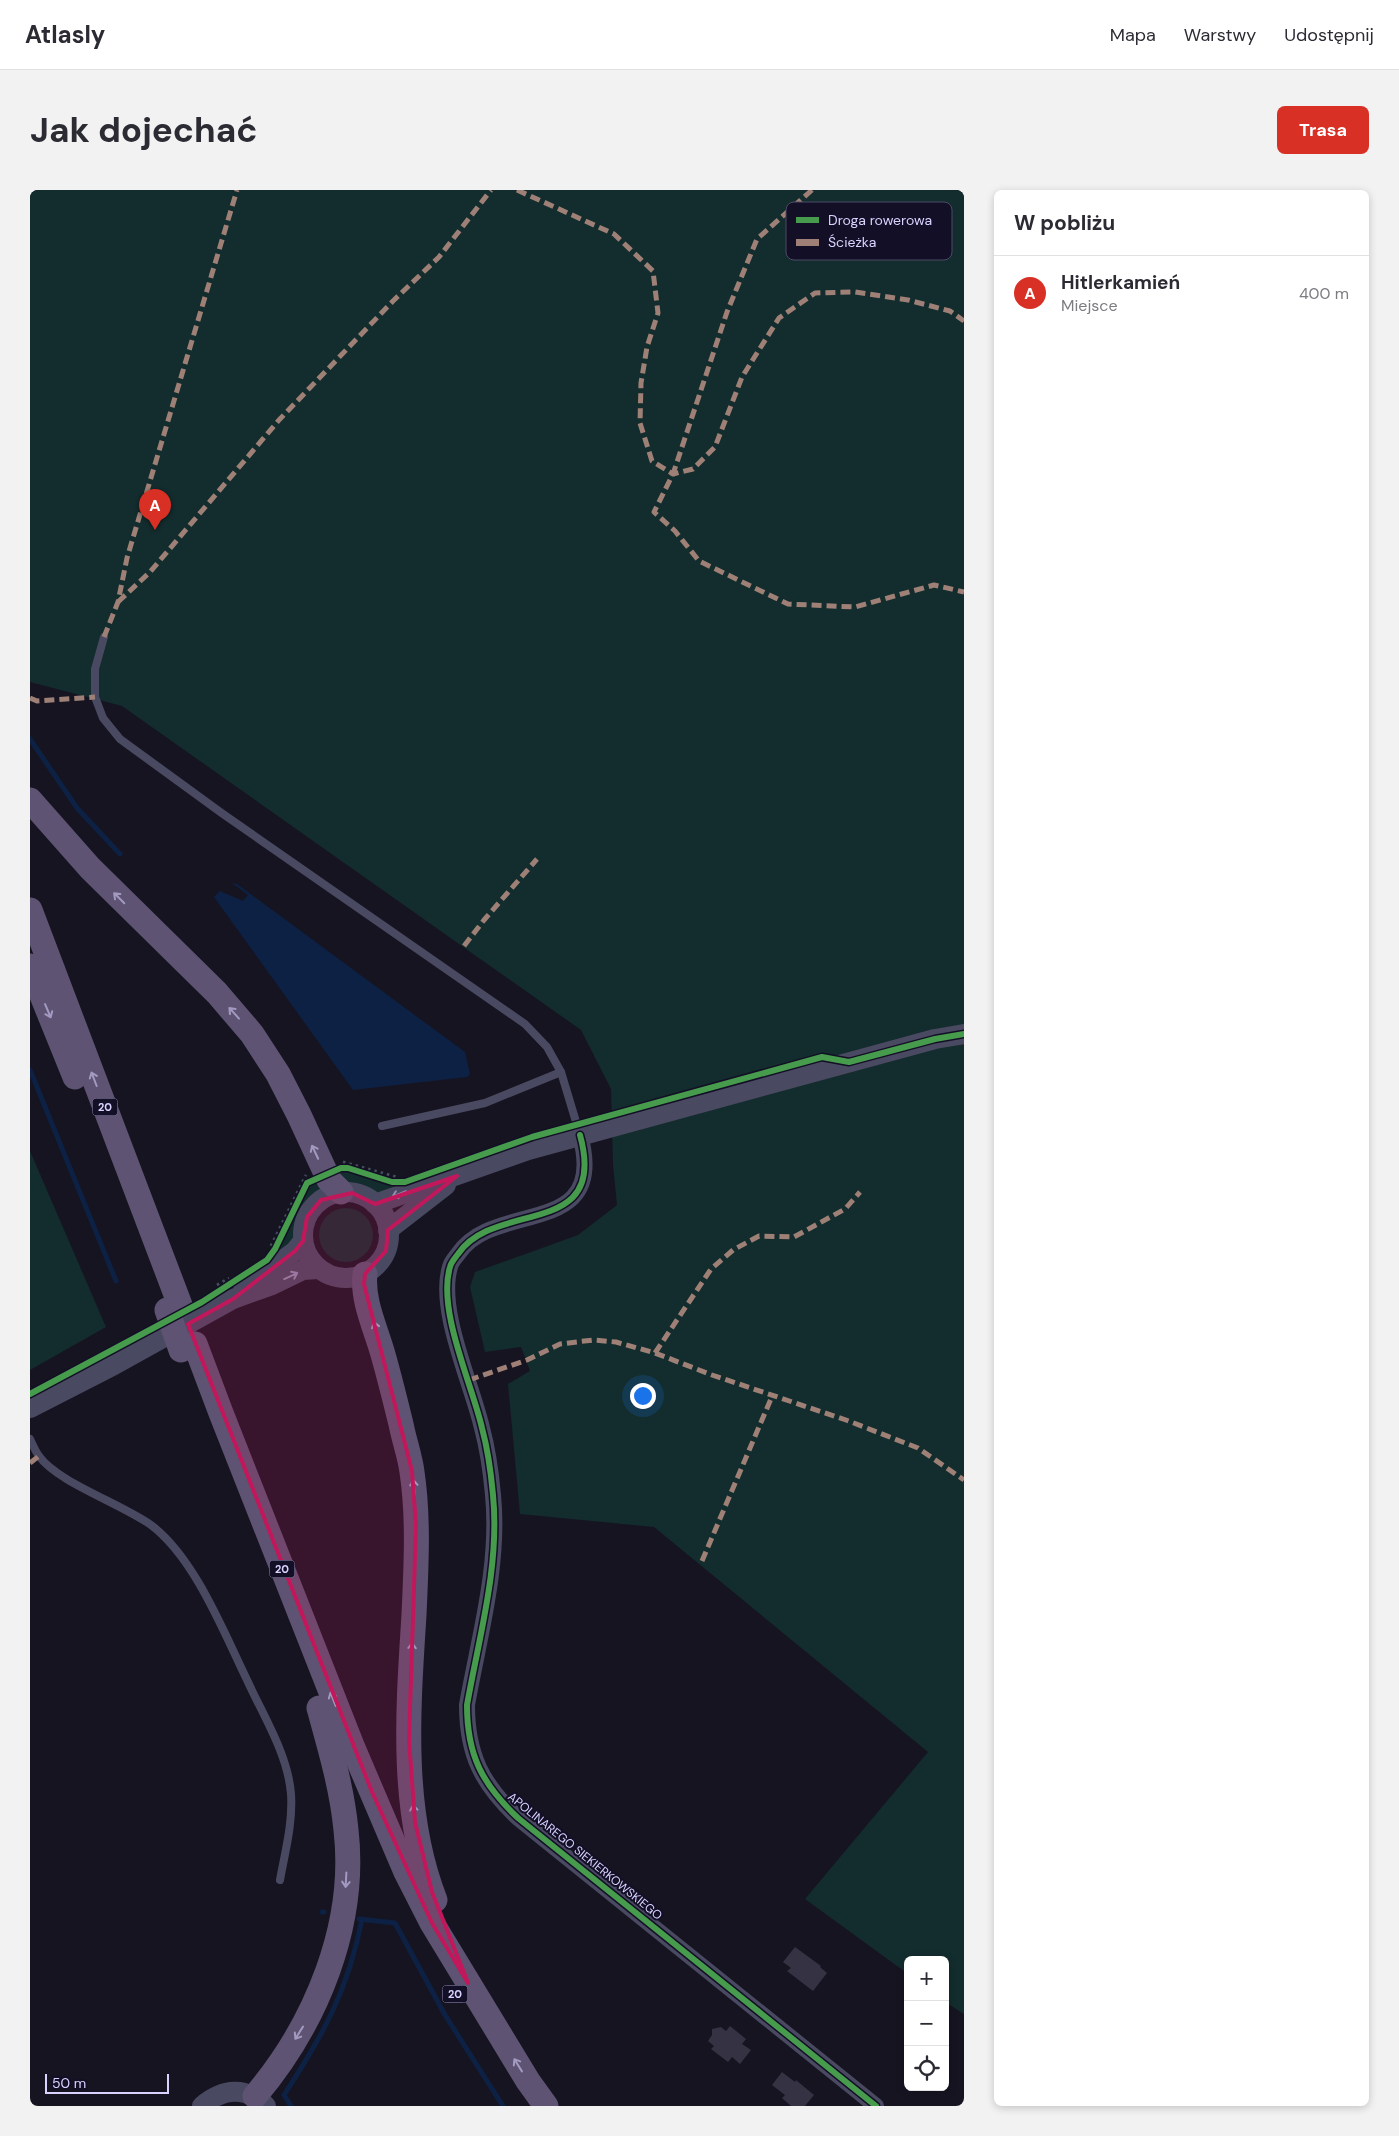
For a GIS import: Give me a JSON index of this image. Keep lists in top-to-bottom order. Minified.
{"streets":{"main road":["20"],"street":["APOLINAREGO SIEKIERKOWSKIEGO"]},"legend":["Droga rowerowa","Ścieżka"],"scale_bar":"50 m","page":{"header":"Atlasly","nav":["Mapa","Warstwy","Udostępnij"],"buttons":"Trasa","title":"Jak dojechać","heading":"W pobliżu","list":[{"mark":"A","name":"Hitlerkamień","note":"Miejsce","value":"400 m"}],"pins":"A","map_buttons":["+","−"],"scale":"50 m"}}
